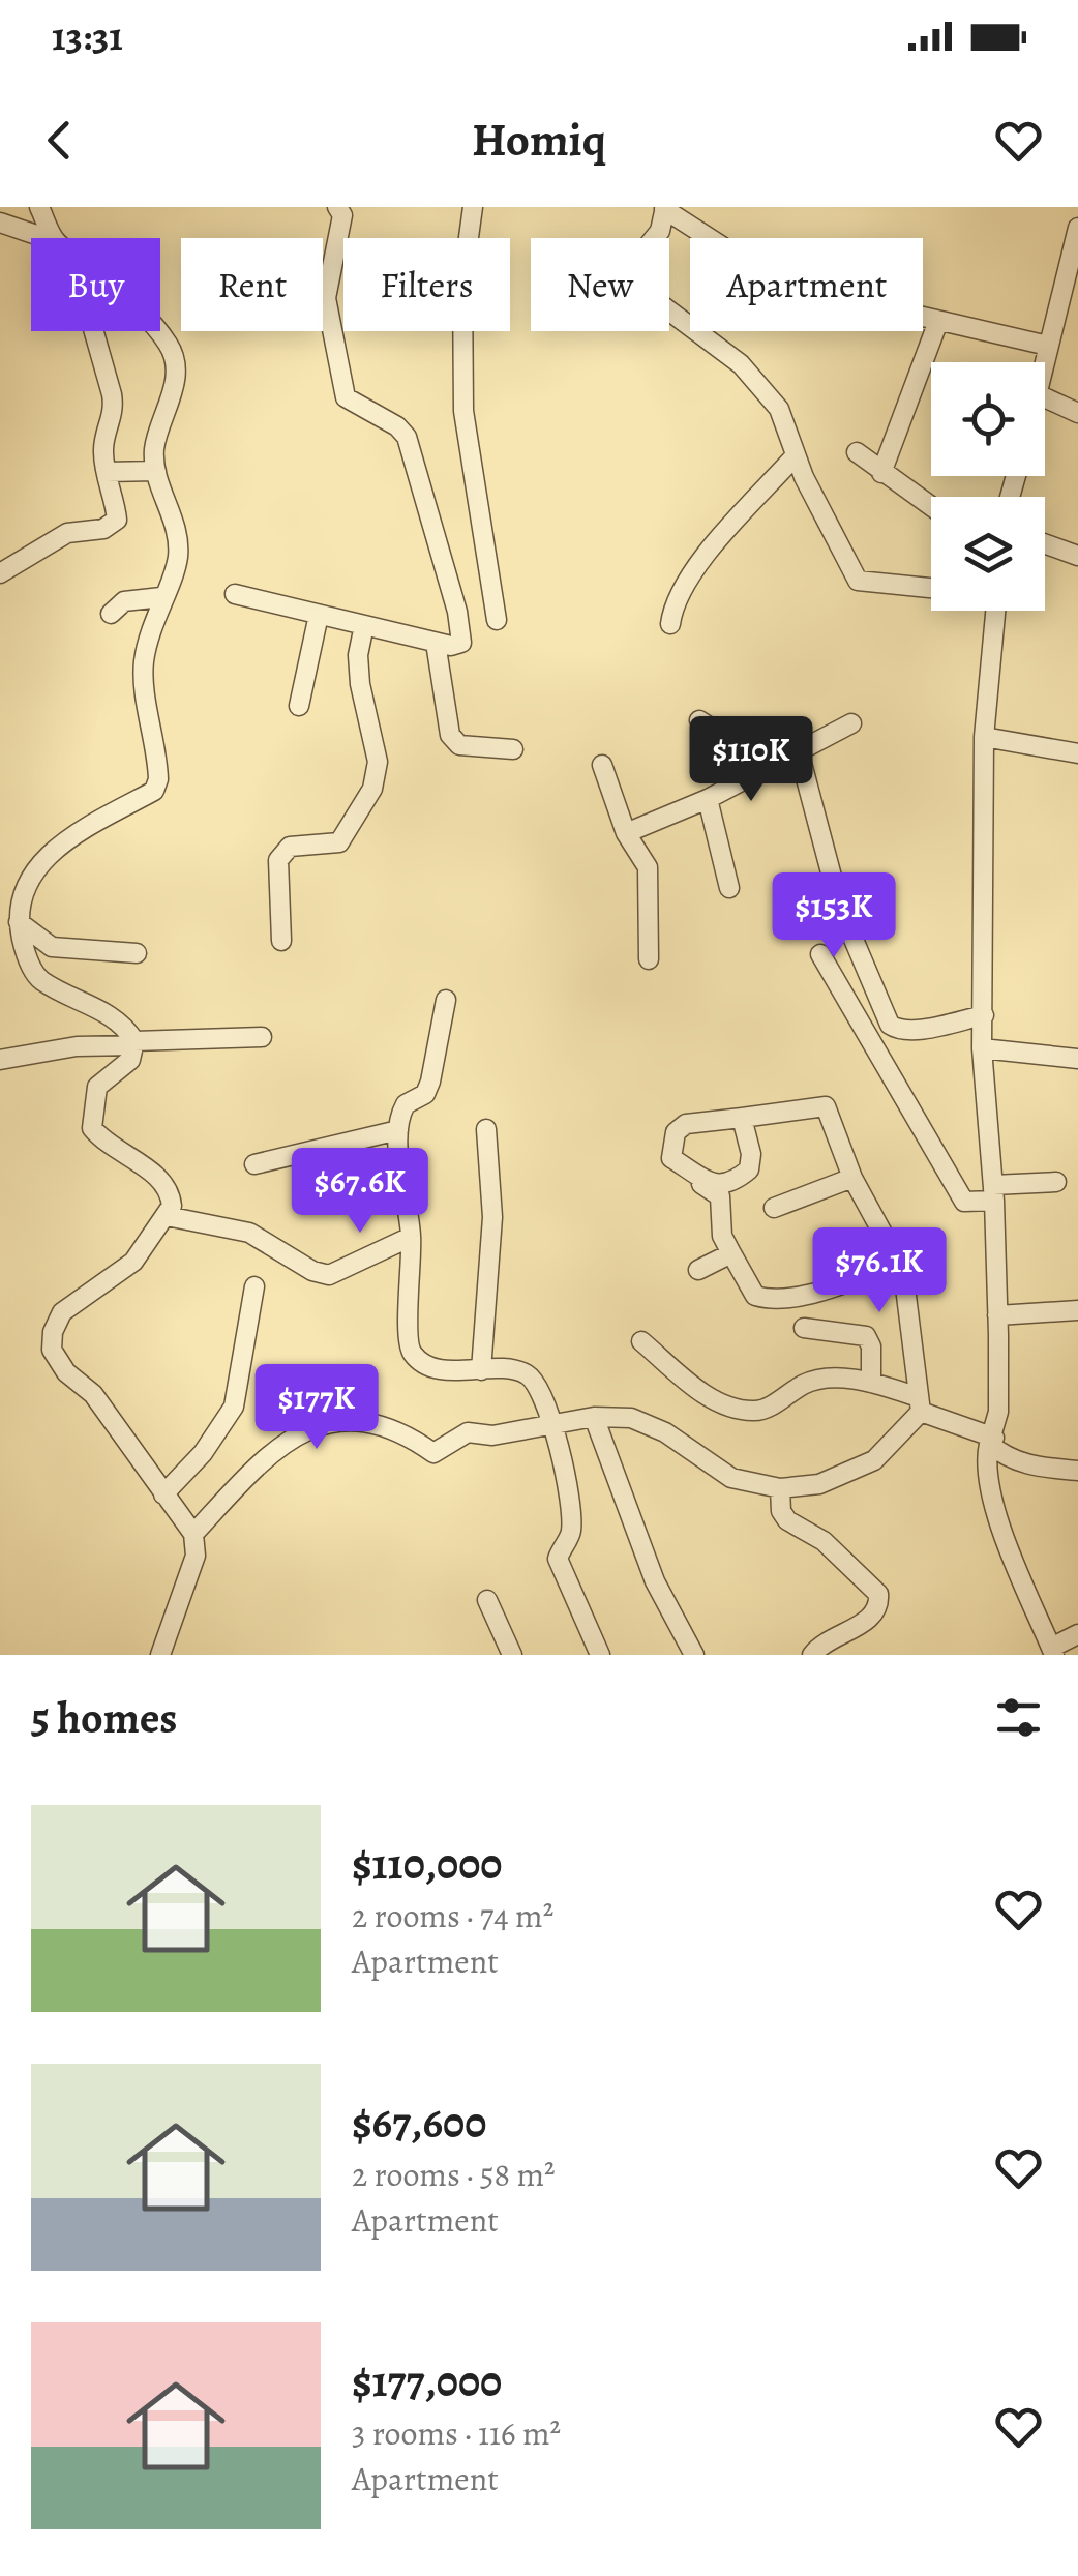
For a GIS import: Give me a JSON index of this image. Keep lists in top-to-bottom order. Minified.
{"page":{"status":"13:31","header":"Homiq","chip":["Buy","Rent","Filters","New","Apartment"],"price":["$110K","$153K","$67.6K","$76.1K","$177K"],"heading":"5 homes","list":[{"name":"$110,000","note":"2 rooms · 74 m² · Apartment"},{"name":"$67,600","note":"2 rooms · 58 m² · Apartment"},{"name":"$177,000","note":"3 rooms · 116 m² · Apartment"}]}}
